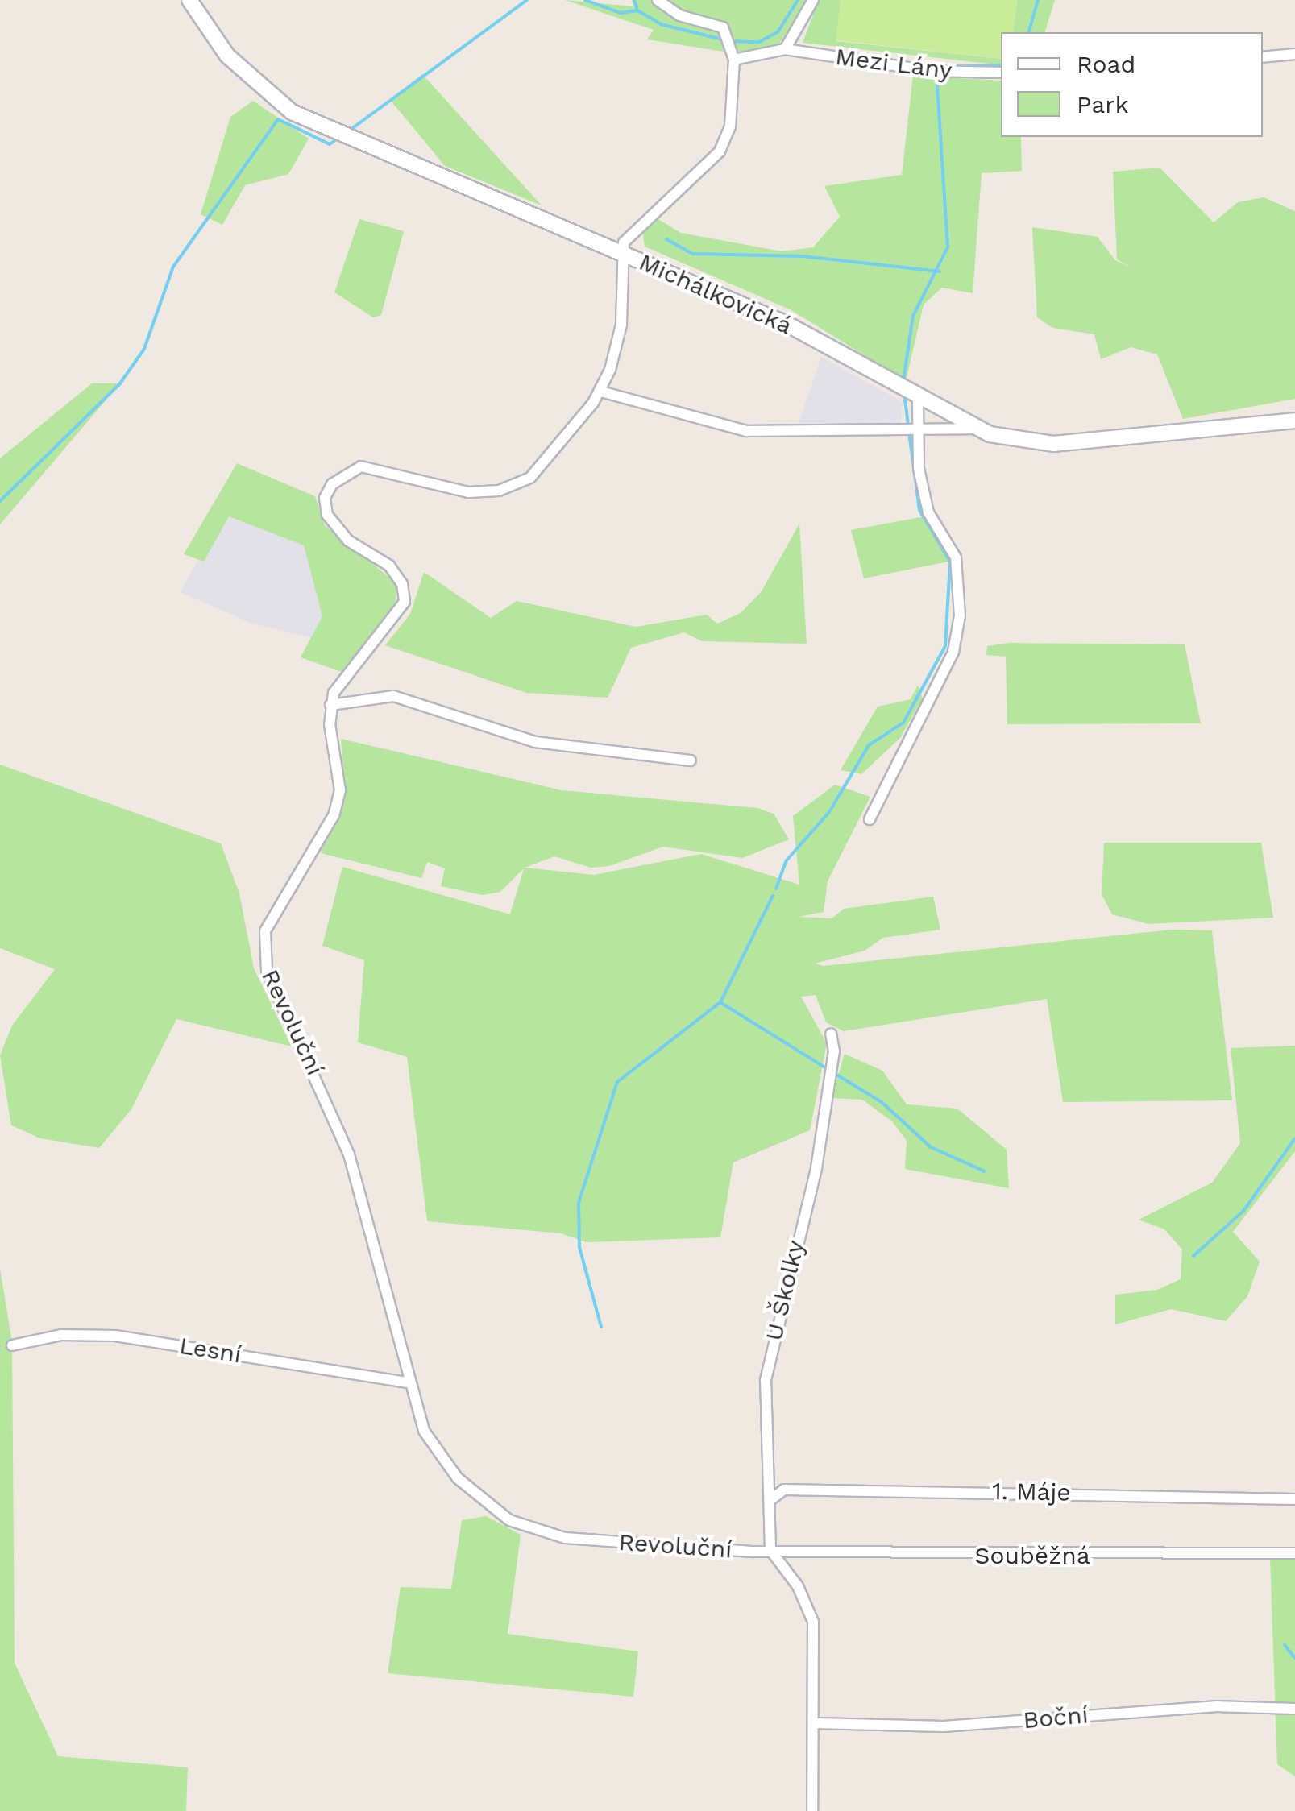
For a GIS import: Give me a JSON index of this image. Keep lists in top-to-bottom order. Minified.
{"streets":{"street":["Mezi Lány","Michálkovická","Revoluční","U Školky","Lesní","1. Máje","Souběžná","Boční"]},"crossings":[["Revoluční","U Školky"],["Revoluční","Lesní"],["Revoluční","Souběžná"],["U Školky","1. Máje"],["U Školky","Souběžná"]],"legend":["Road","Park"]}
